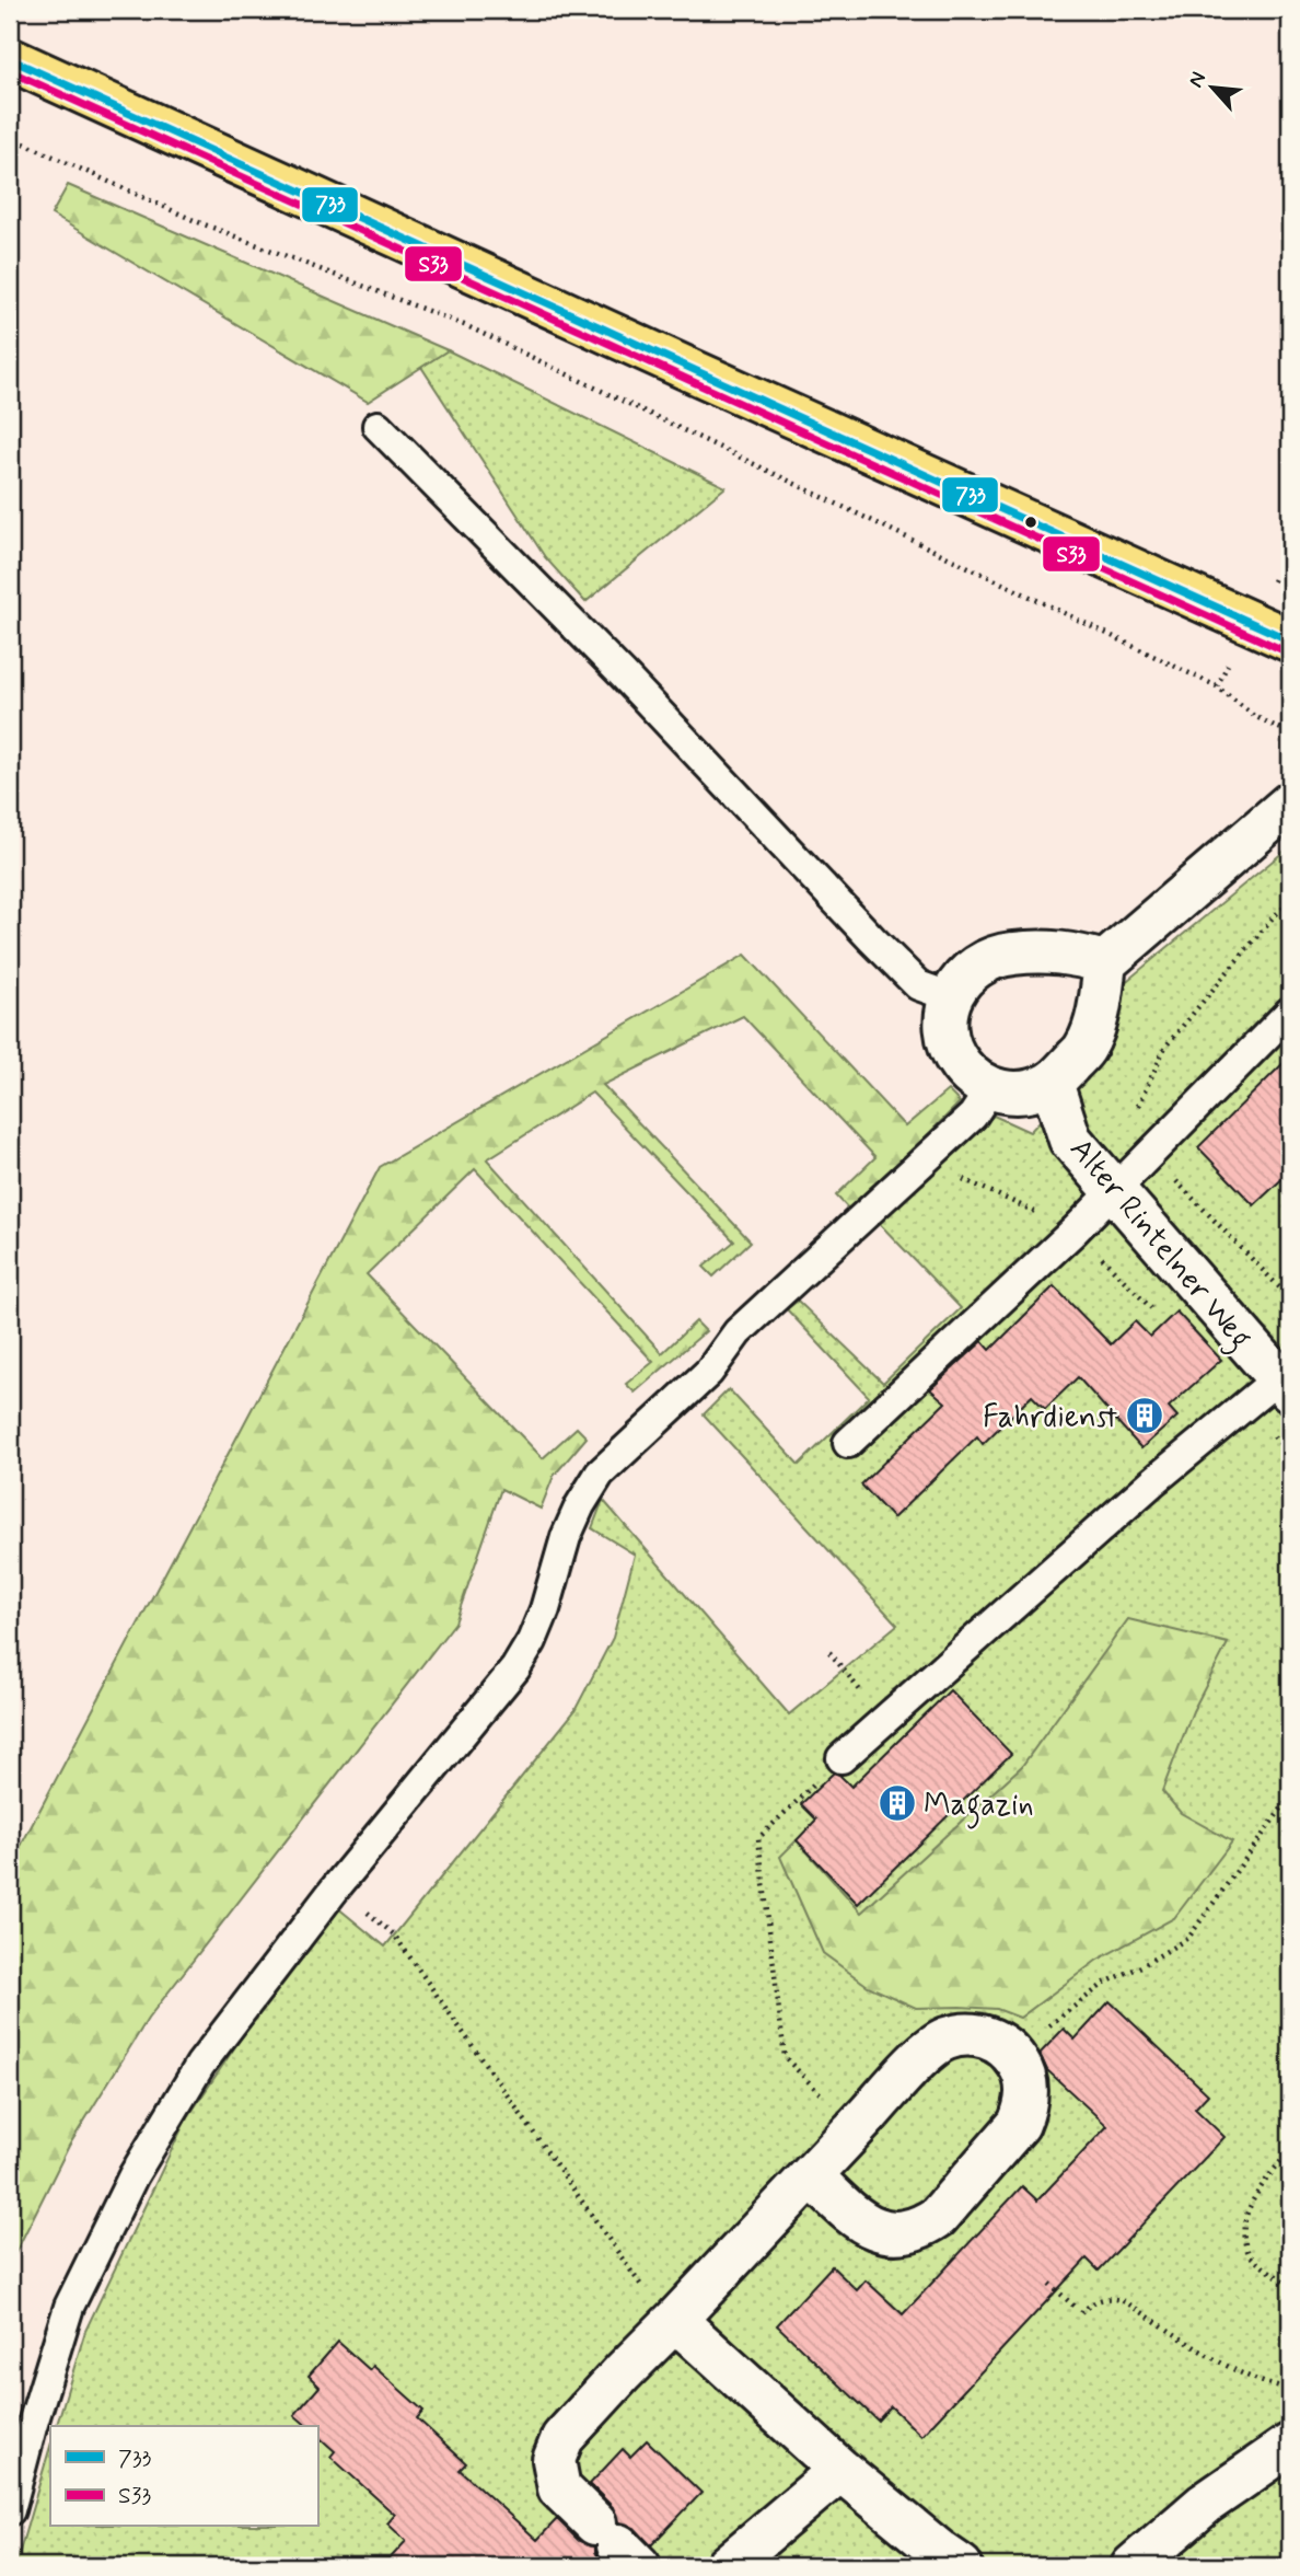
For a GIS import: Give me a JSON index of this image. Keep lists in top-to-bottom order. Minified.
{"streets":{"street":["Alter Rintelner Weg"]},"places":{"building":["Fahrdienst","Magazin"]},"lines":["transit line 733","transit line S33"],"legend":["733","S33"],"north":"top left"}
